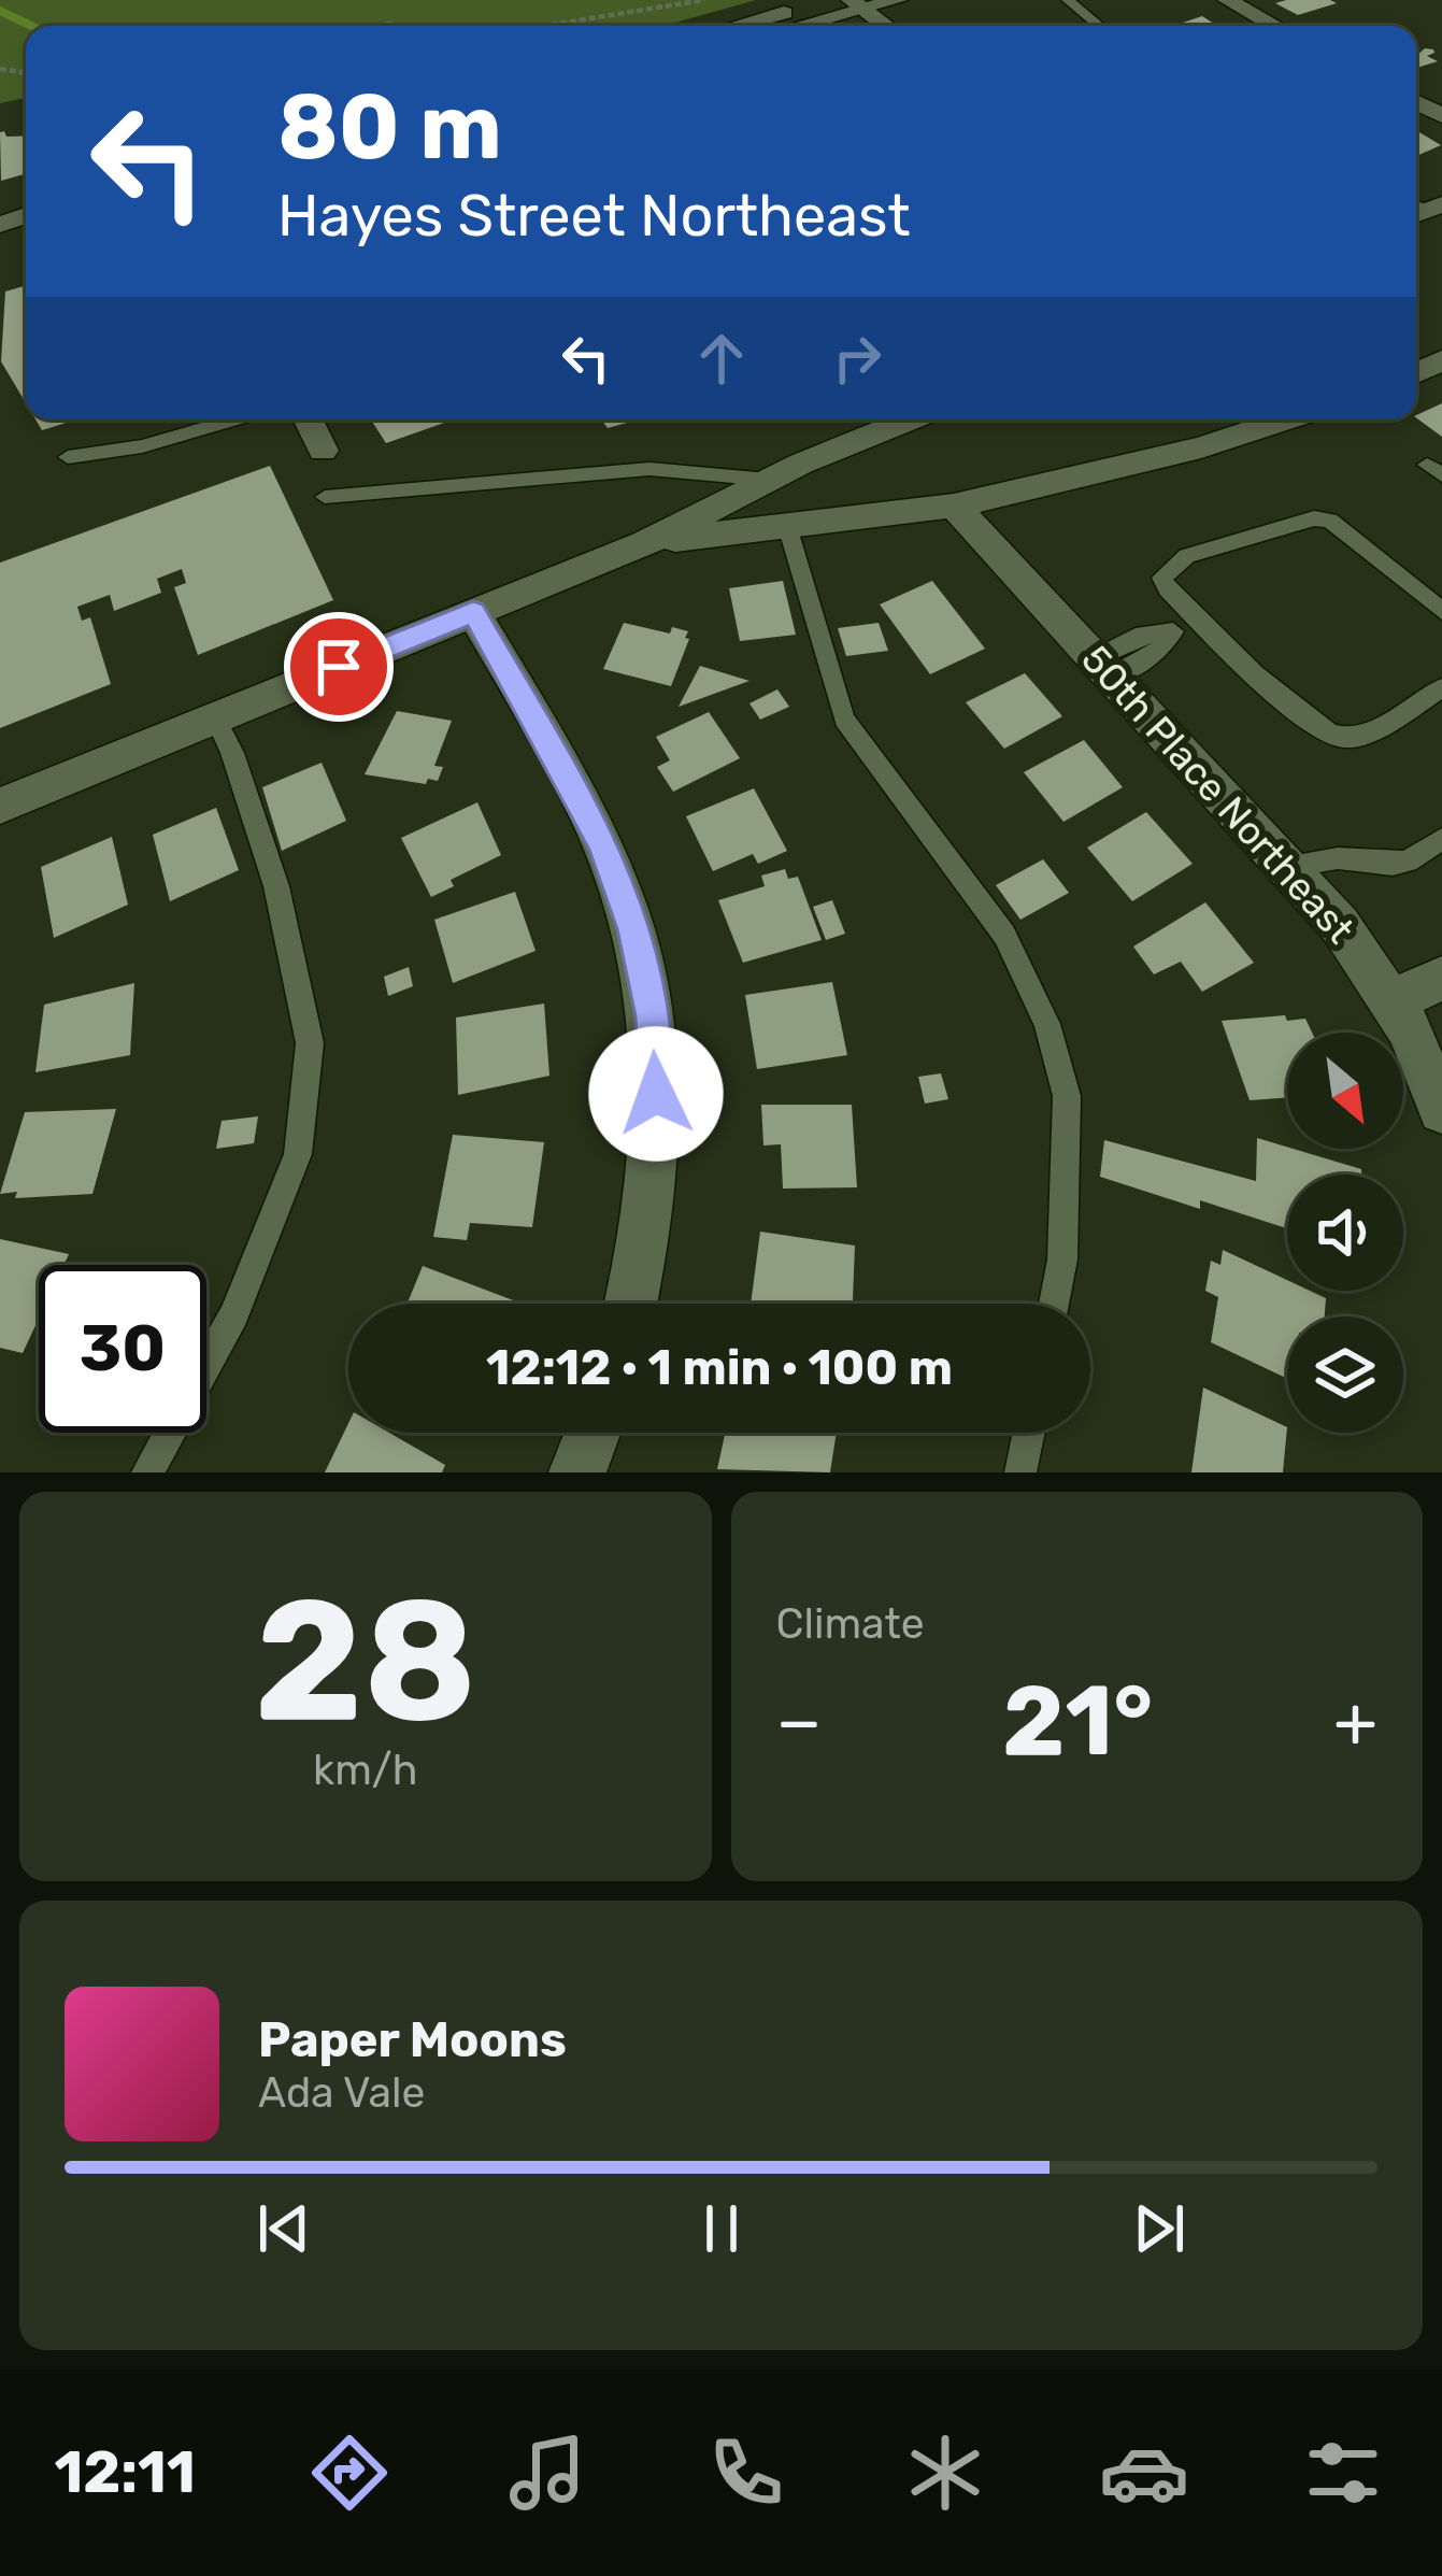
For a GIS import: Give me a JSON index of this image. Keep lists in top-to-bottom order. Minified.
{"streets":{"street":["50th Place Northeast"]},"north":"bottom right","page":{"turn":["80 m","Hayes Street Northeast"],"limit":"30","trip":"12:12 · 1 min · 100 m","tile":[["28","km/h"],"Climate"],"heat":["−","21°","+"],"song":["Paper Moons","Ada Vale"],"tabs":"12:11"}}
